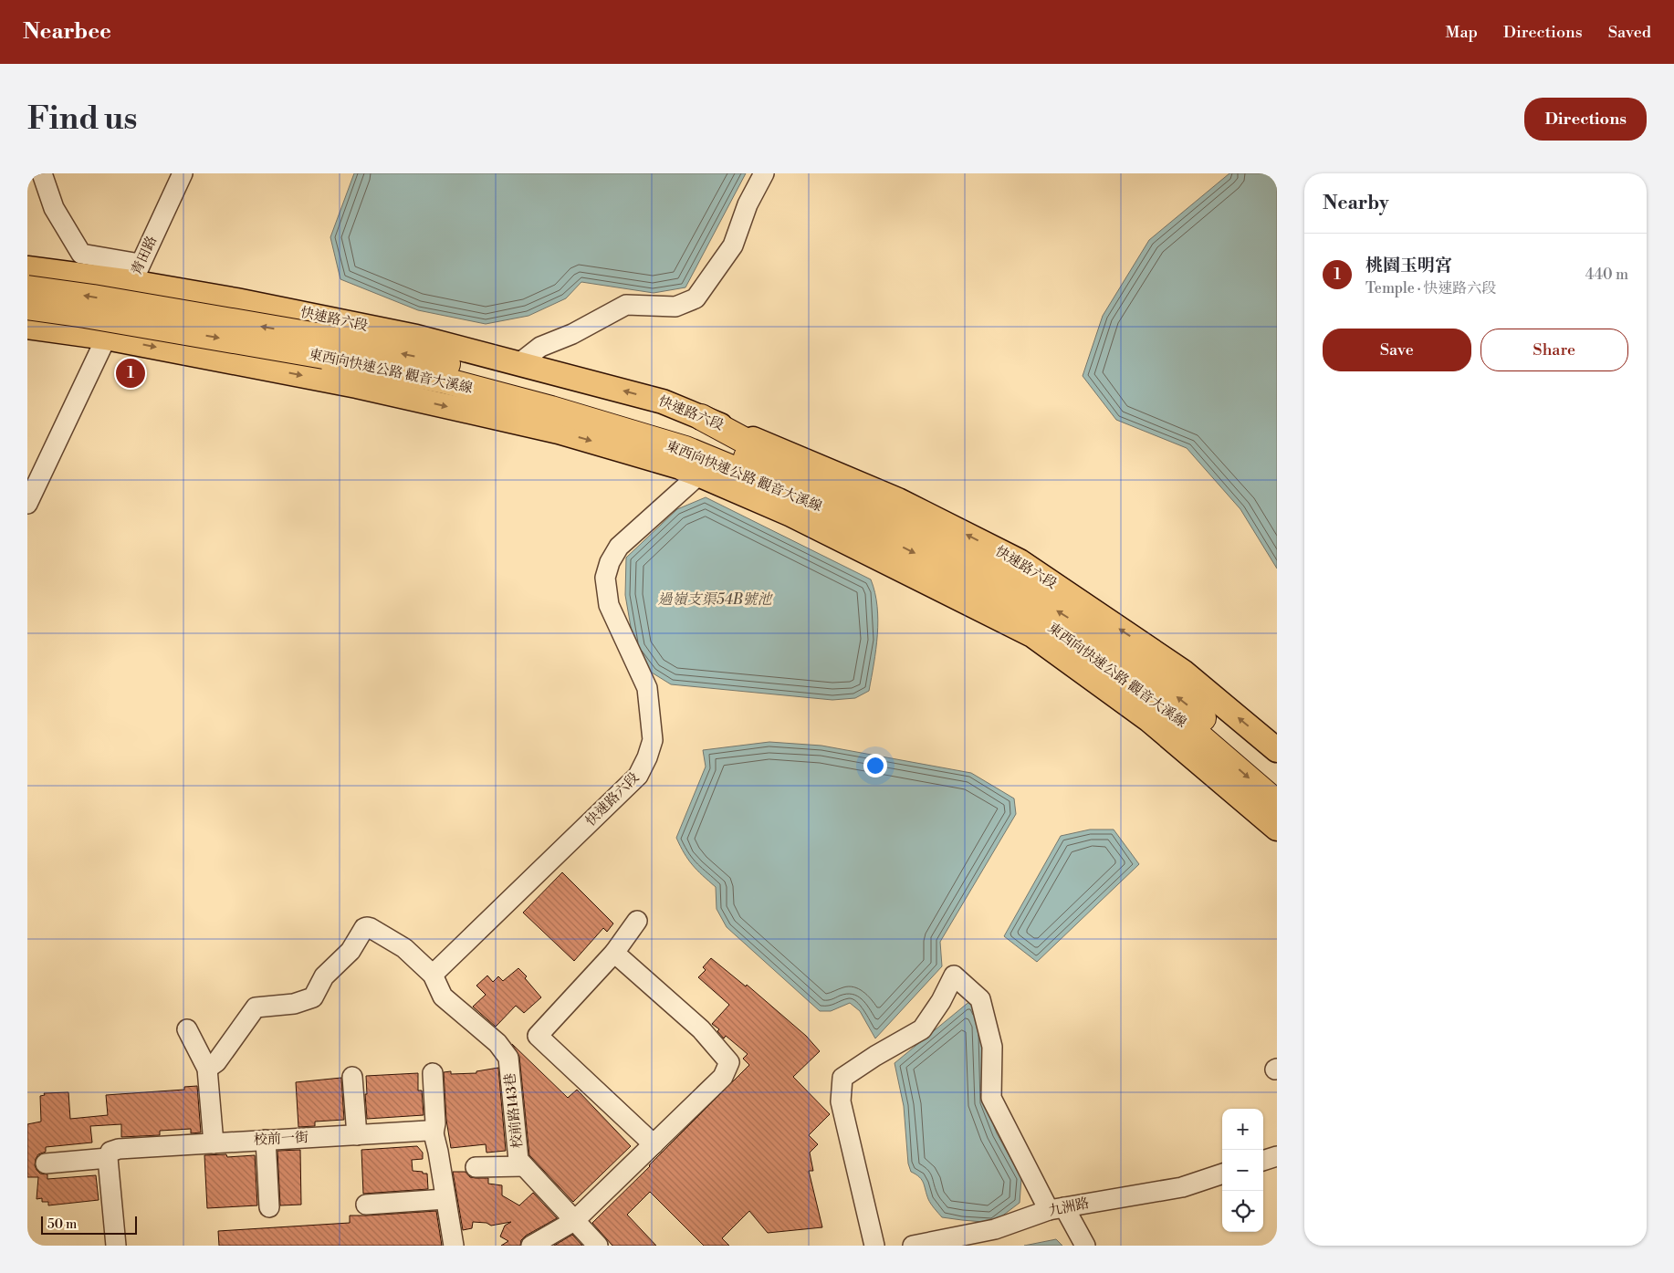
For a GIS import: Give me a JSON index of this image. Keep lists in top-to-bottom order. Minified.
{"streets":{"highway":["東西向快速公路 觀音大溪線"],"main road":["快速路六段"],"street":["青田路","校前路143巷","校前一街","九洲路"]},"crossings":[["青田路","快速路六段"],["快速路六段","校前路143巷"]],"water":["過嶺支渠54B號池"],"scale_bar":"50 m","page":{"header":"Nearbee","nav":["Map","Directions","Saved"],"buttons":["Directions",["Save","Share"]],"title":"Find us","heading":"Nearby","list":[{"mark":"1","name":"桃園玉明宮","note":"Temple · 快速路六段","value":"440 m"}],"pins":"1","map_buttons":["+","−"],"scale":"50 m"}}
